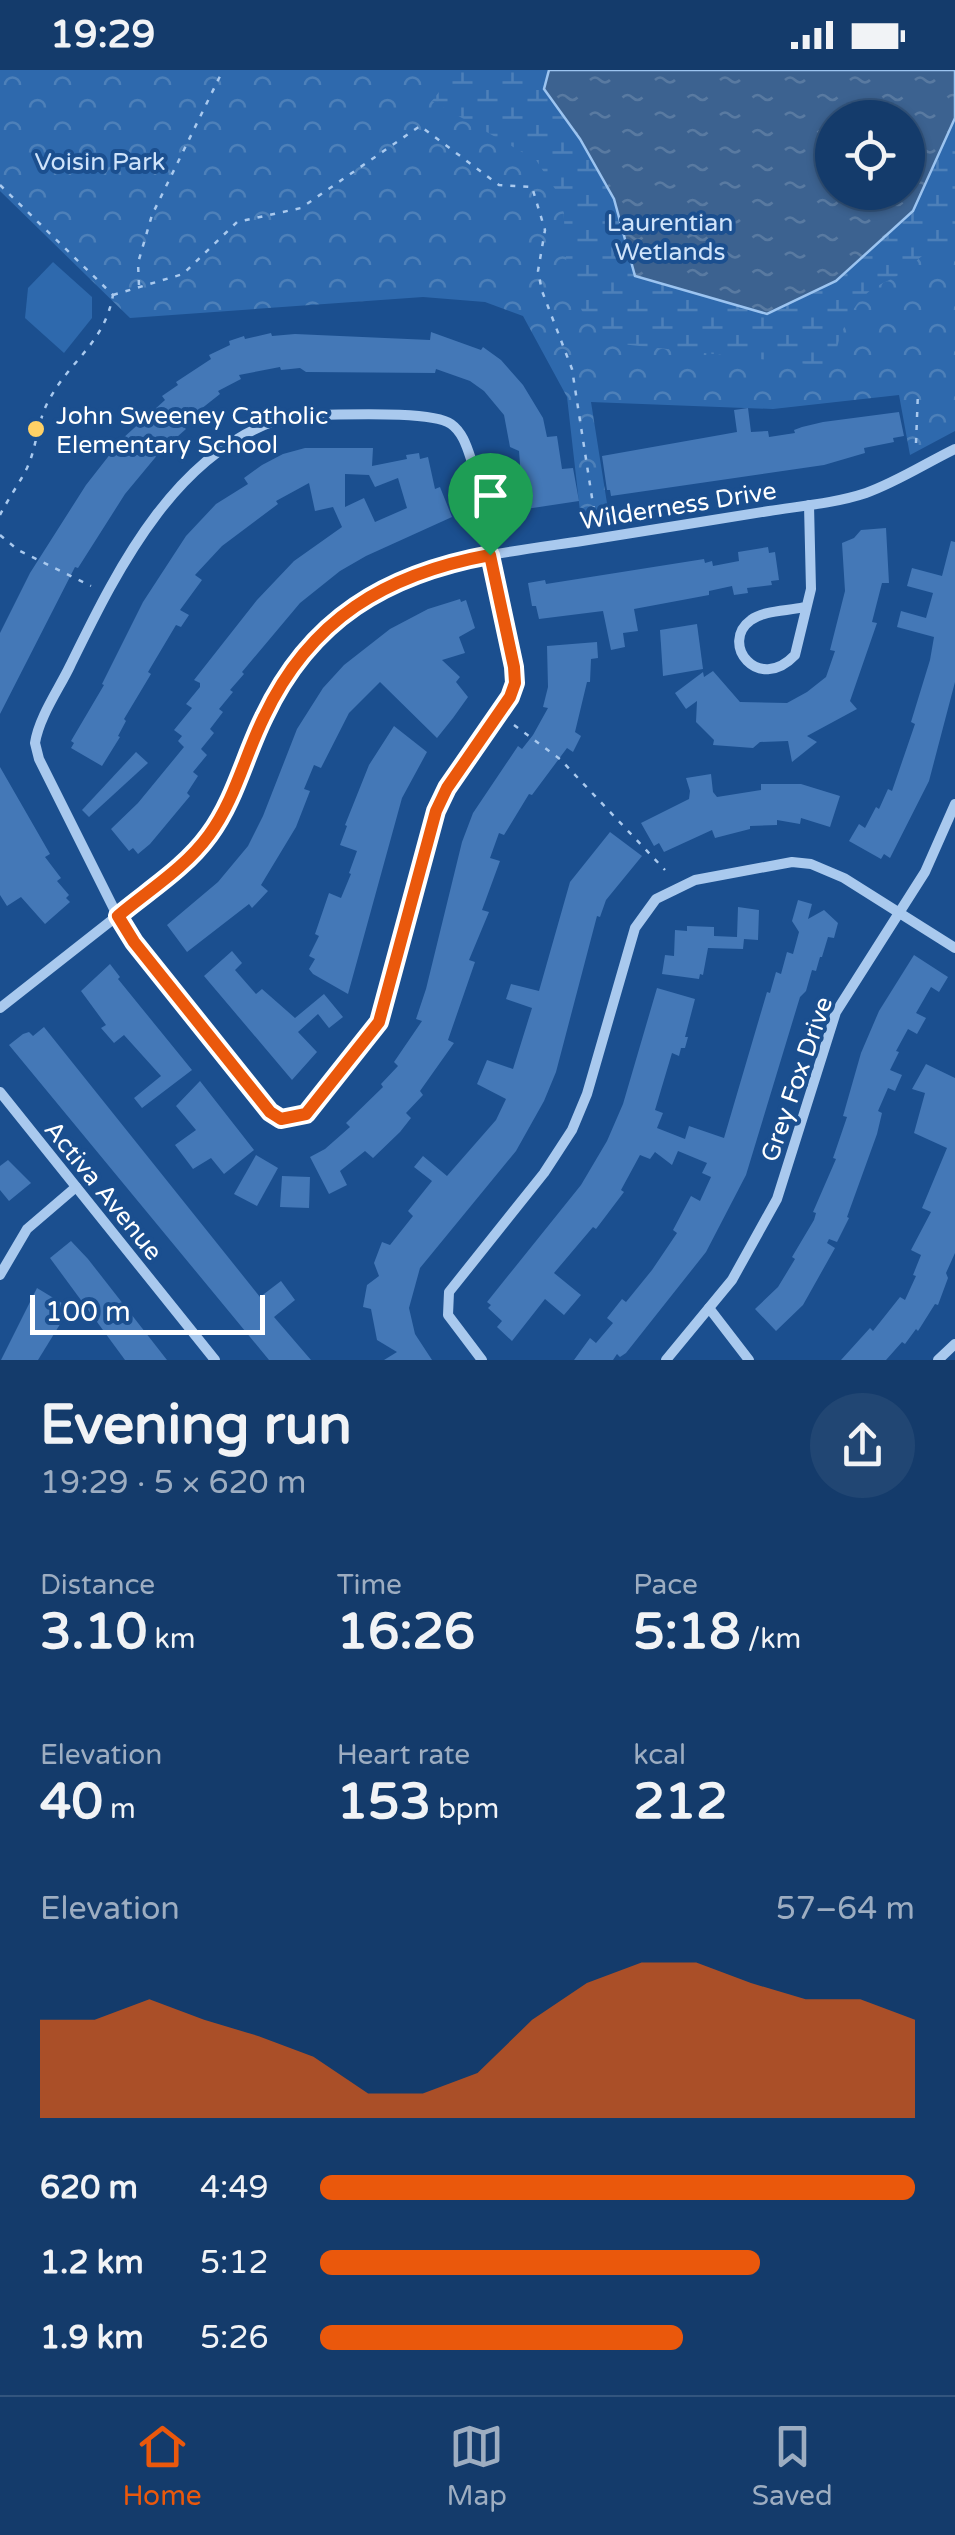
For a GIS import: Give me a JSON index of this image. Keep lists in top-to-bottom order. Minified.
{"streets":{"street":["Wilderness Drive","Grey Fox Drive","Activa Avenue"]},"parks":["Voisin Park","Laurentian Wetlands"],"places":["John Sweeney Catholic Elementary School"],"scale_bar":"100 m","page":{"status":"19:29","scale":"100 m","heading":["Evening run","19:29 · 5 × 620 m"],"stats":[["Distance","3.10 km"],["Time","16:26"],["Pace","5:18 /km"],["Elevation","40 m"],["Heart rate","153 bpm"],["kcal","212"]],"chart":["Elevation","57–64 m"],"list":[{"name":"620 m","note":"4:49"},{"name":"1.2 km","note":"5:12"},{"name":"1.9 km","note":"5:26"}],"tabs":["Home","Map","Saved"]}}
